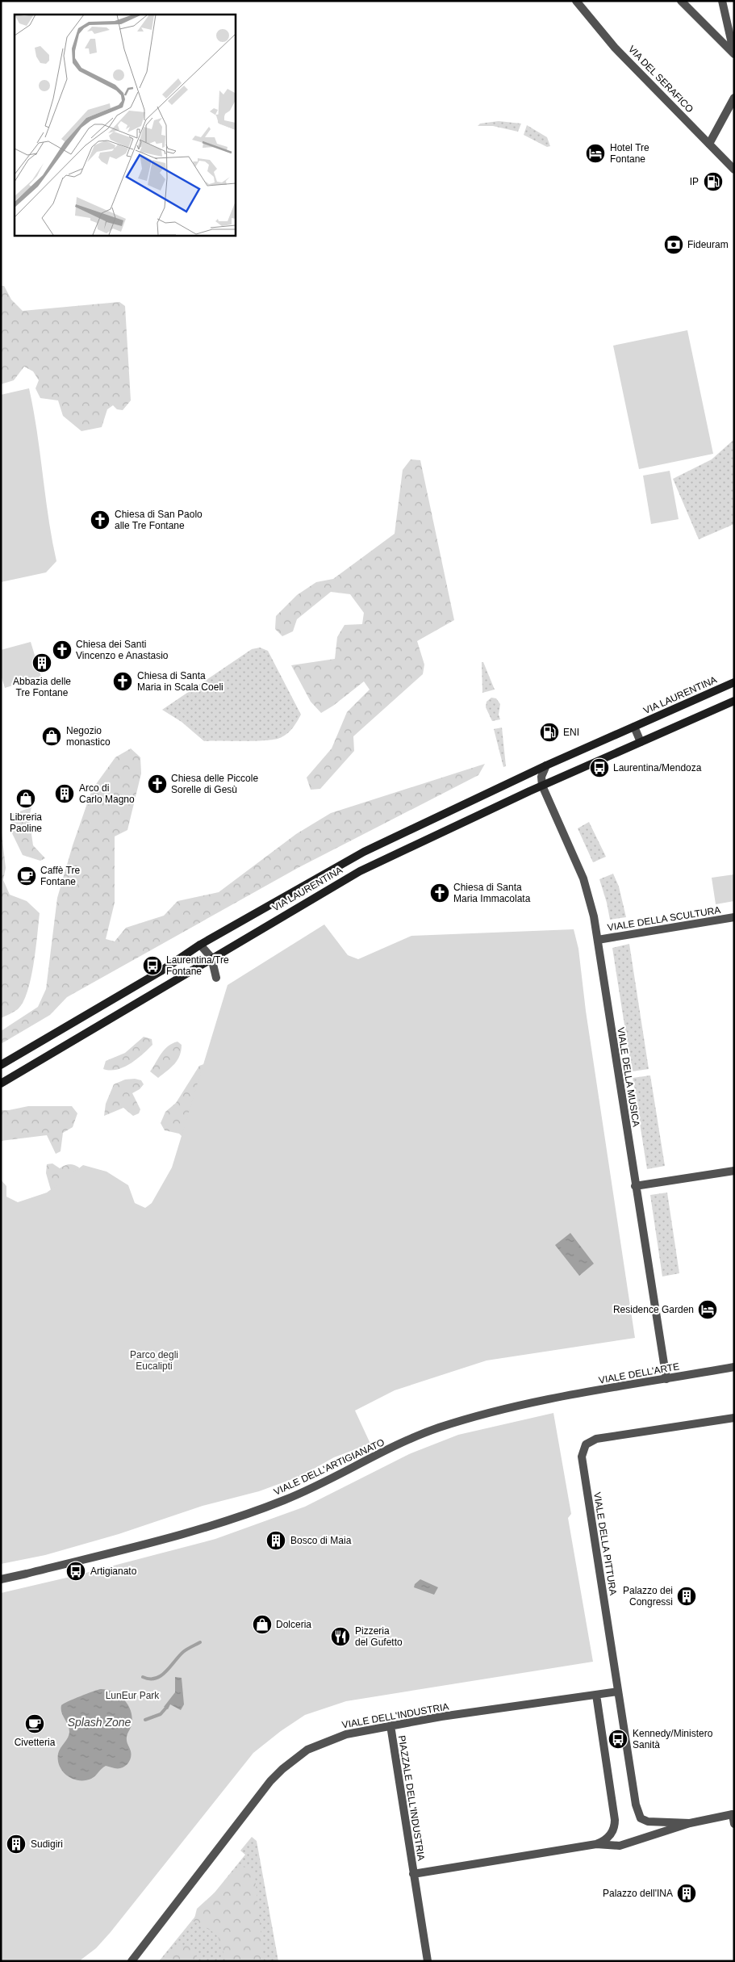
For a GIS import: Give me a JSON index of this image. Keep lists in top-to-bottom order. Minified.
{"streets":{"main road":["VIA LAURENTINA"],"street":["VIA DEL SERAFICO","VIALE DELLA SCULTURA","VIALE DELLA MUSICA","VIALE DELL'ARTE","VIALE DELL'ARTIGIANATO","VIALE DELLA PITTURA","VIALE DELL'INDUSTRIA","PIAZZALE DELL'INDUSTRIA"]},"crossings":[["VIA LAURENTINA","VIALE DELLA MUSICA"],["VIALE DELLA SCULTURA","VIALE DELLA MUSICA"],["VIALE DELLA MUSICA","VIALE DELL'ARTE"],["VIALE DELL'ARTE","VIALE DELL'ARTIGIANATO"],["VIALE DELLA PITTURA","VIALE DELL'INDUSTRIA"],["VIALE DELLA PITTURA","PIAZZALE DELL'INDUSTRIA"],["VIALE DELL'INDUSTRIA","PIAZZALE DELL'INDUSTRIA"]],"water":["Splash Zone"],"parks":["Parco degli Eucalipti","LunEur Park"],"places":{"hotel":["Hotel Tre Fontane","Residence Garden"],"fuel station":["IP","ENI"],"bank":["Fideuram"],"church":["Chiesa di San Paolo alle Tre Fontane","Chiesa dei Santi Vincenzo e Anastasio","Chiesa di Santa Maria in Scala Coeli","Chiesa delle Piccole Sorelle di Gesù","Chiesa di Santa Maria Immacolata"],"building":["Abbazia delle Tre Fontane","Arco di Carlo Magno","Bosco di Maia","Palazzo dei Congressi","Sudigiri","Palazzo dell'INA"],"shop":["Negozio monastico","Libreria Paoline","Dolceria"],"bus stop":["Laurentina/Mendoza","Laurentina/Tre Fontane","Artigianato","Kennedy/Ministero Sanità"],"cafe":["Caffè Tre Fontane","Civetteria"],"restaurant":["Pizzeria del Gufetto"]}}
